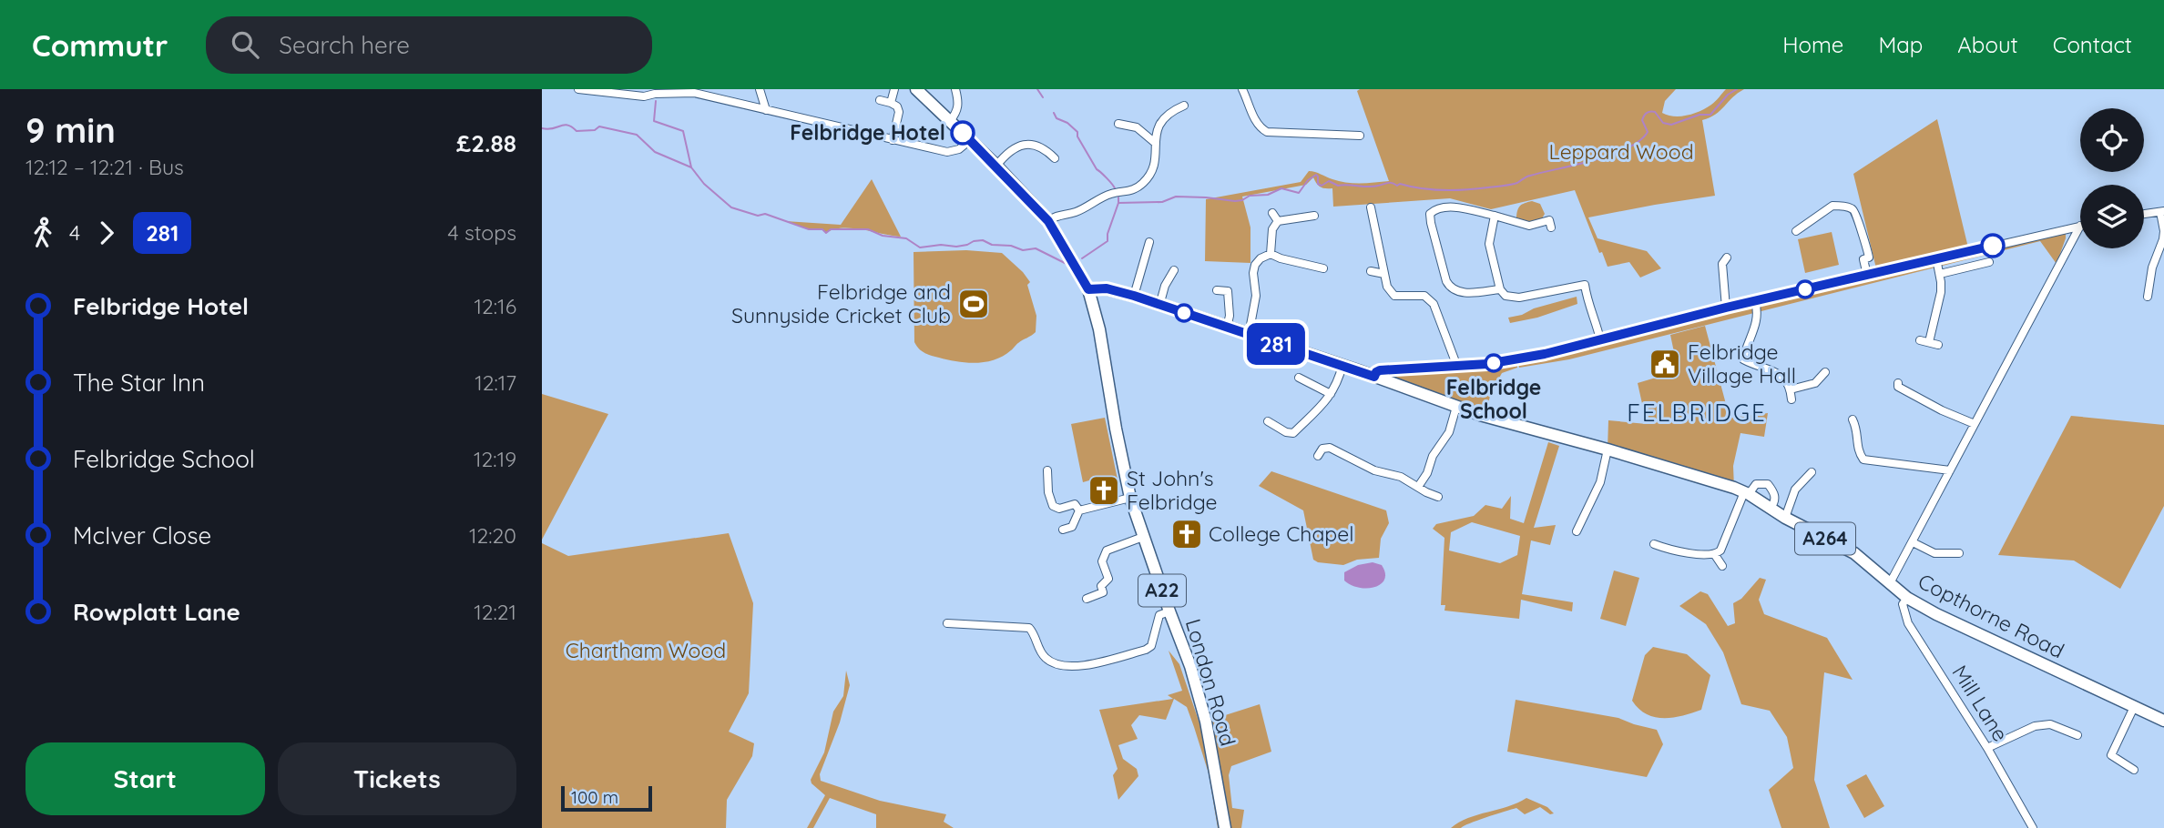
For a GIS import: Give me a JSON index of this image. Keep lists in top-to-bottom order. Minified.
{"streets":{"highway":["A264","A22","Copthorne Road","London Road"],"street":["Mill Lane"]},"crossings":[["Copthorne Road","London Road"],["Copthorne Road","Mill Lane"]],"districts":["FELBRIDGE"],"parks":["Leppard Wood","Chartham Wood"],"places":{"other":["Felbridge Hotel","Felbridge School"],"sports":["Felbridge and Sunnyside Cricket Club"],"public building":["Felbridge Village Hall"],"church":["St John's Felbridge","College Chapel"]},"lines":["bus line 281"],"scale_bar":"100 m","page":{"header":"Commutr","search":"Search here","nav":["Home","Map","About","Contact"],"heading":["9 min","12:12 – 12:21 · Bus","£2.88"],"on_map":"281","legs":["4","281","4 stops"],"list":[{"name":"Felbridge Hotel","value":"12:16"},{"name":"The Star Inn","value":"12:17"},{"name":"Felbridge School","value":"12:19"},{"name":"McIver Close","value":"12:20"},{"name":"Rowplatt Lane","value":"12:21"}],"buttons":["Start","Tickets"],"scale":"100 m"}}
